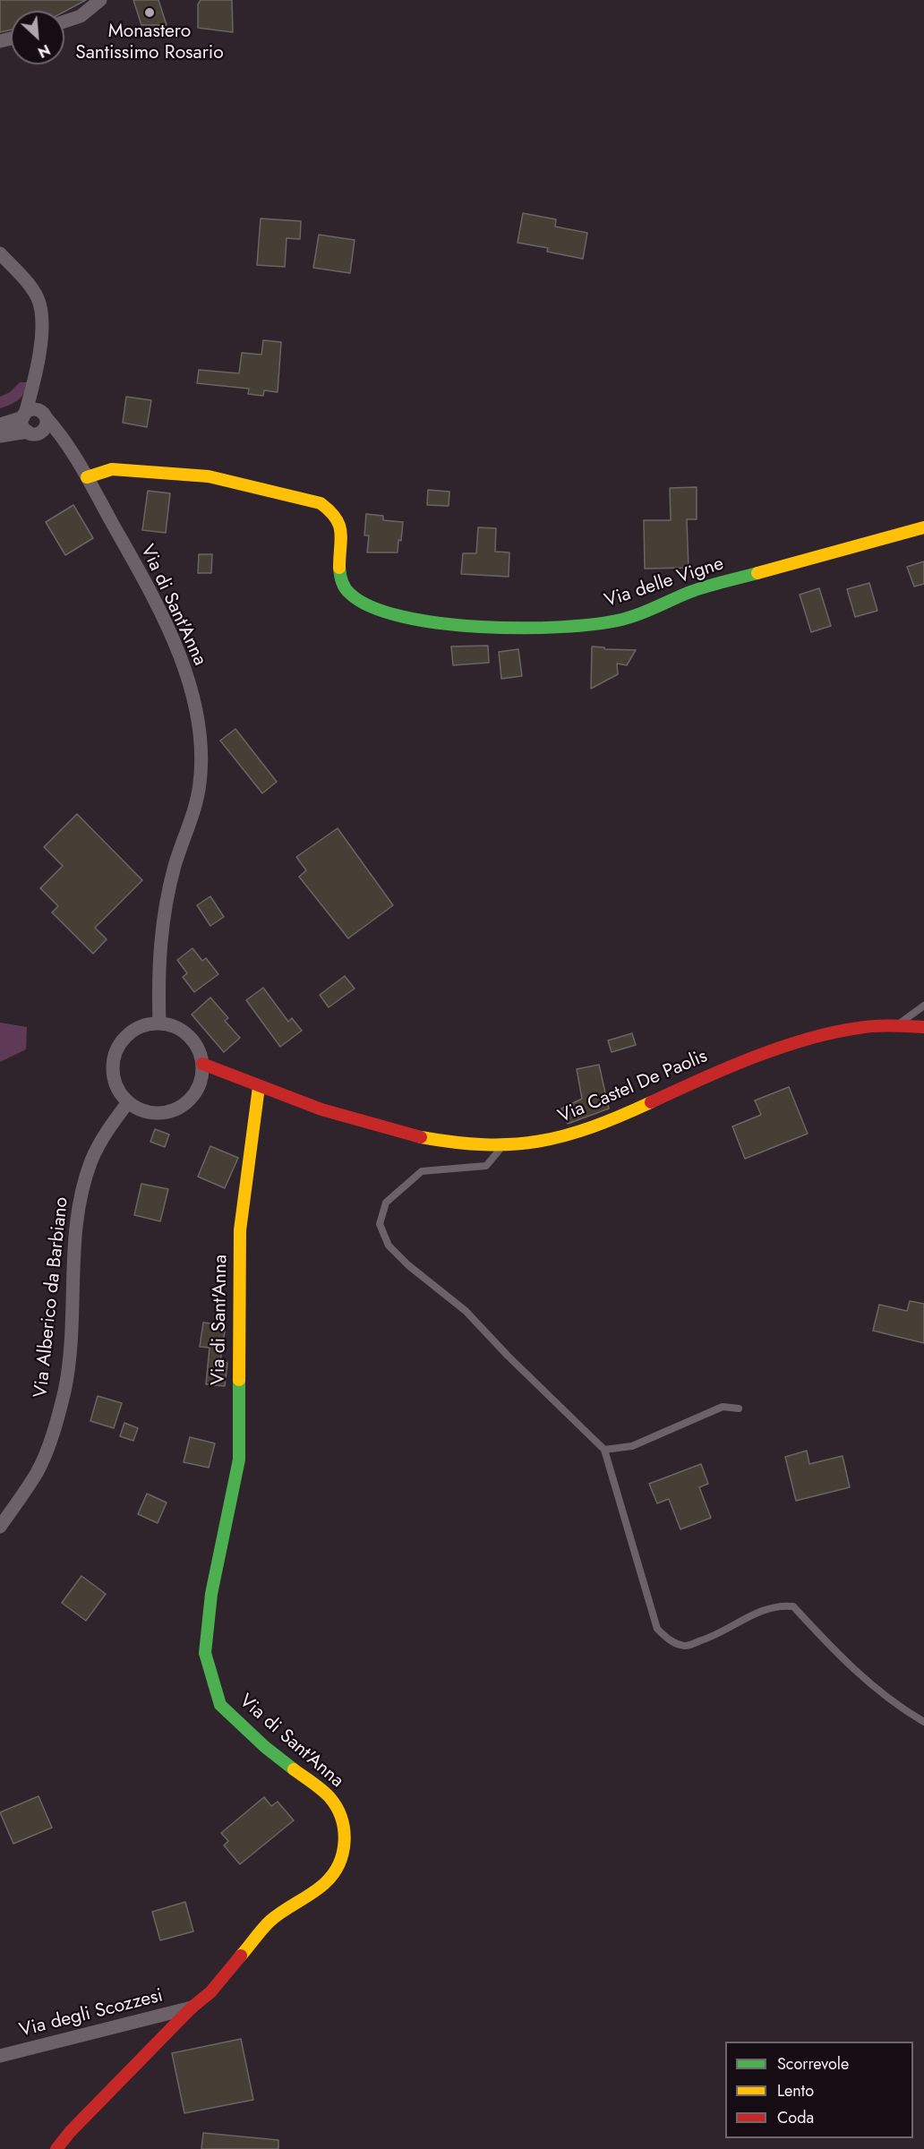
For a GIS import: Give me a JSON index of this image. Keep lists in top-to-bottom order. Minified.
{"streets":{"street":["Via delle Vigne","Via di Sant'Anna","Via Castel De Paolis","Via Alberico da Barbiano","Via degli Scozzesi"]},"crossings":[["Via delle Vigne","Via di Sant'Anna"],["Via di Sant'Anna","Via Castel De Paolis"],["Via di Sant'Anna","Via Alberico da Barbiano"],["Via di Sant'Anna","Via degli Scozzesi"],["Via Castel De Paolis","Via Alberico da Barbiano"]],"places":["Monastero Santissimo Rosario"],"legend":["Scorrevole","Lento","Coda"],"north":"bottom right"}
